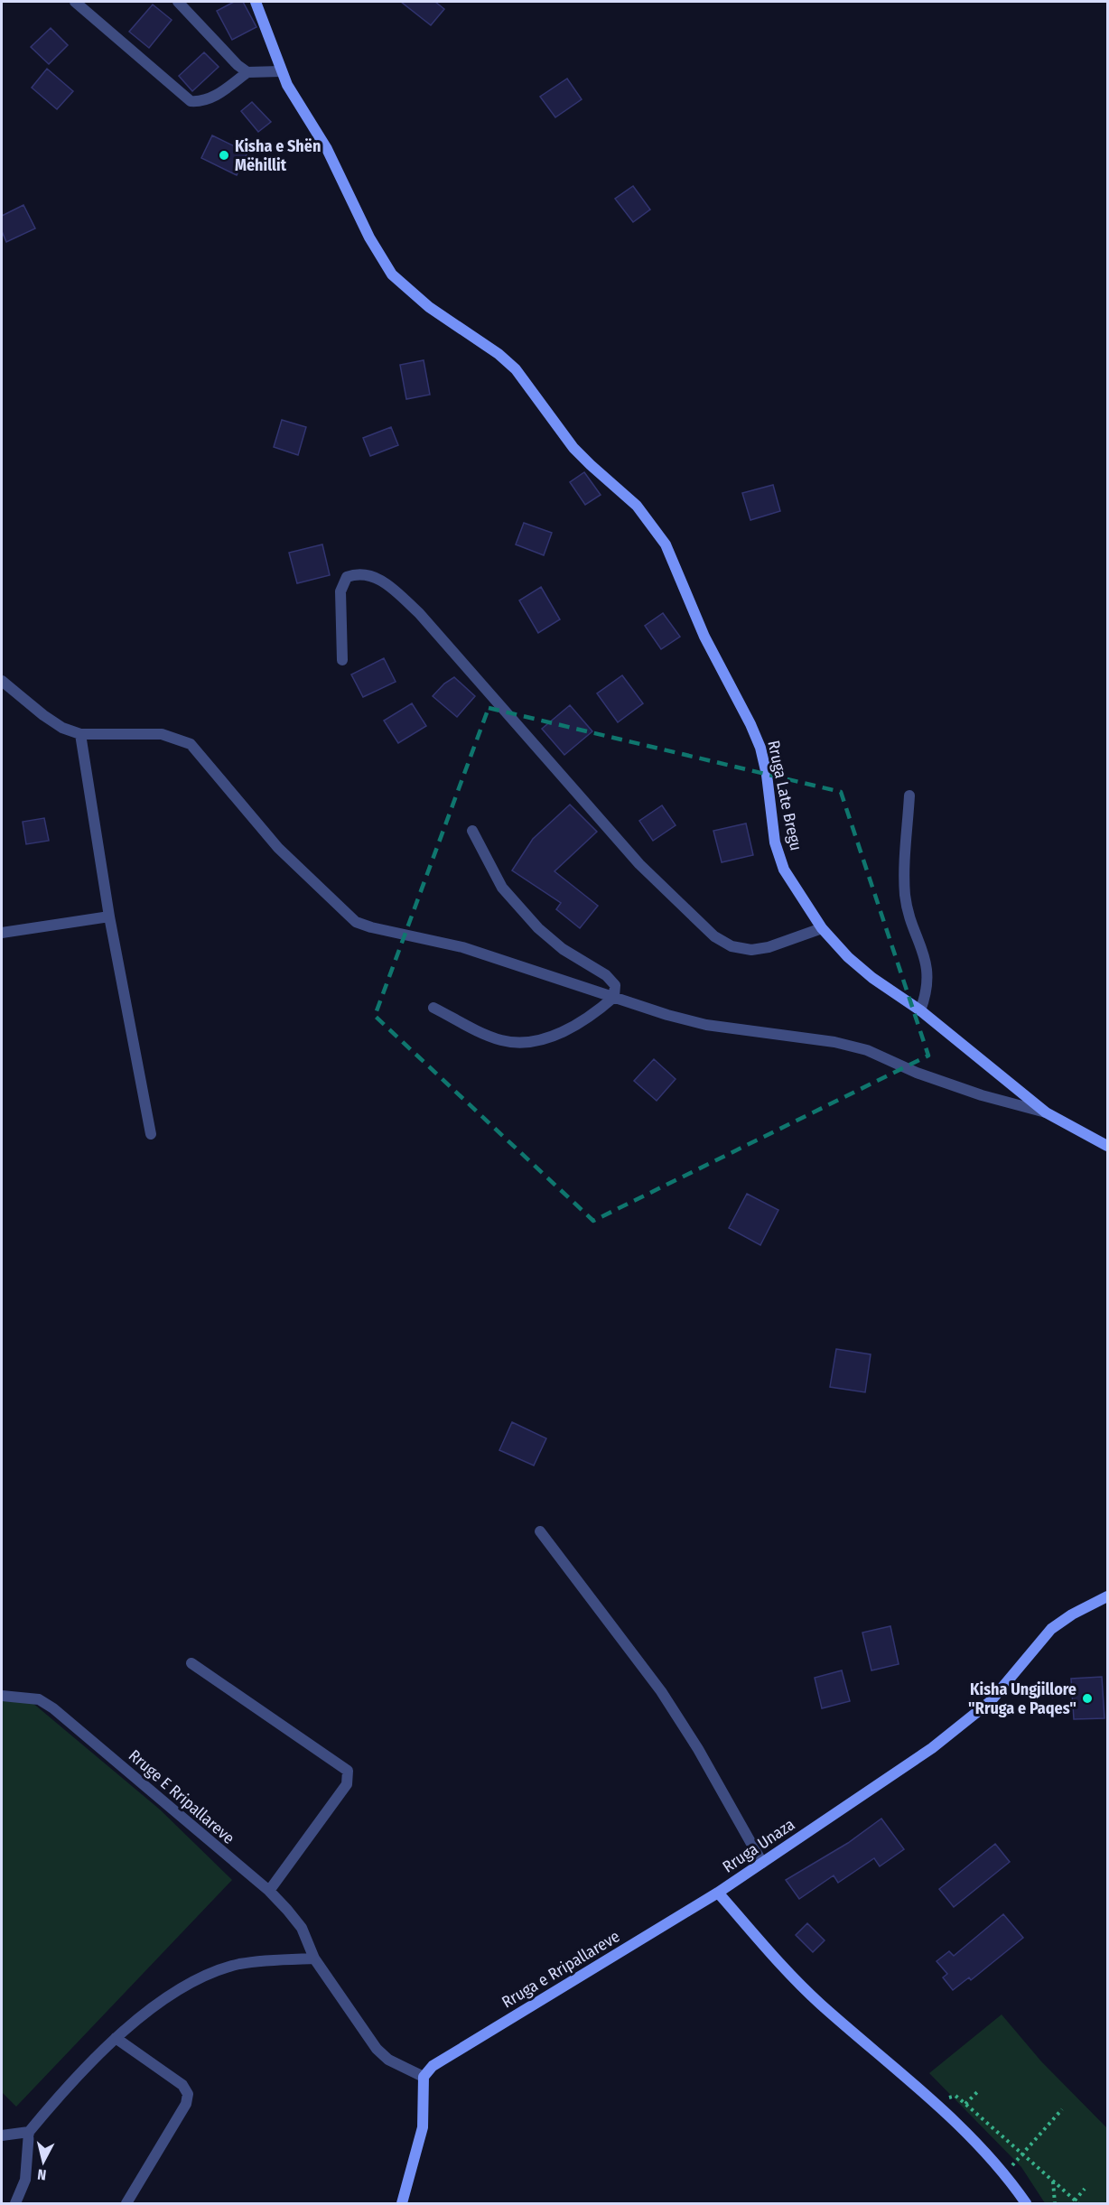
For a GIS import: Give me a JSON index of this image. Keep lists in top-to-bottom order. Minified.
{"streets":{"main road":["Rruga Late Bregu","Rruga Unaza","Rruga e Rripallareve"],"street":["Rruge E Rripallareve"]},"crossings":[["Rruga Unaza","Rruga e Rripallareve"]],"places":["Kisha e Shën Mëhillit","Kisha Ungjillore \"Rruga e Paqes\""],"north":"bottom"}
